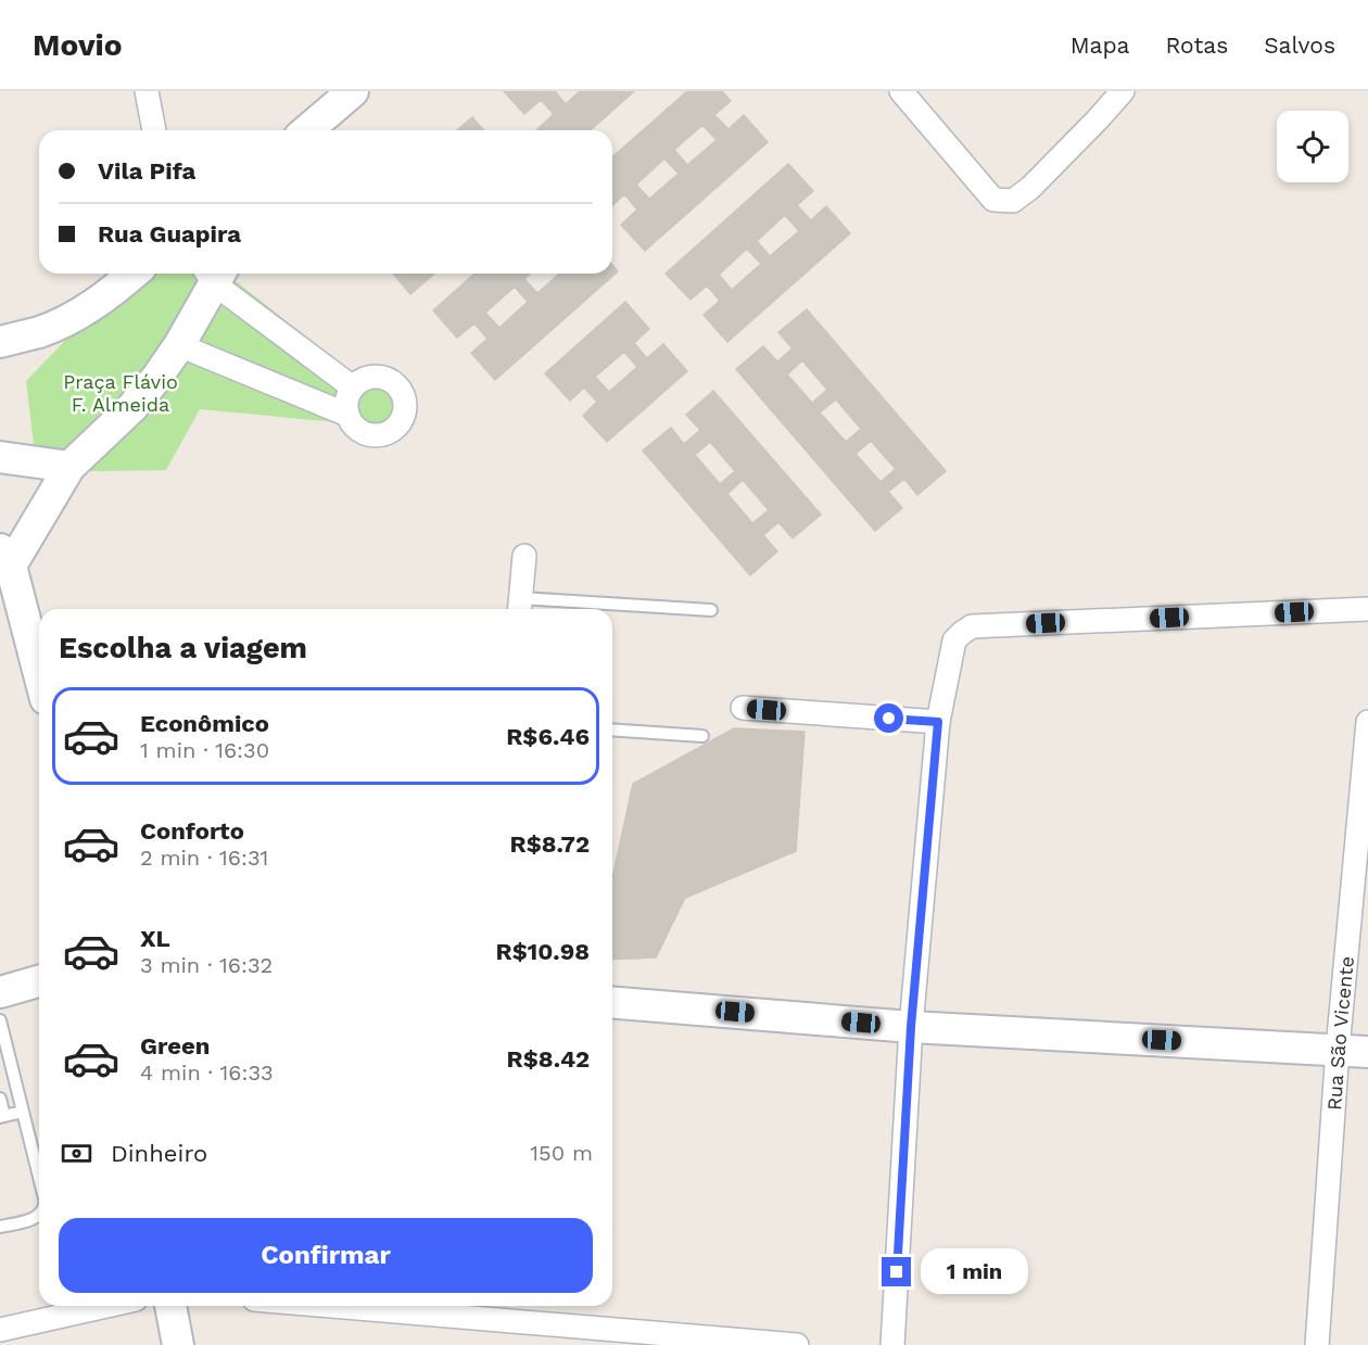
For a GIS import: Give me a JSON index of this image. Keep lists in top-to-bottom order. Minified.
{"streets":{"street":["Rua São Vicente"]},"parks":["Praça Flávio F. Almeida"],"page":{"header":"Movio","nav":["Mapa","Rotas","Salvos"],"banner":["Vila Pifa","Rua Guapira"],"heading":"Escolha a viagem","list":[{"name":"Econômico","note":"1 min · 16:30","value":"R$6.46"},{"name":"Conforto","note":"2 min · 16:31","value":"R$8.72"},{"name":"XL","note":"3 min · 16:32","value":"R$10.98"},{"name":"Green","note":"4 min · 16:33","value":"R$8.42"}],"pay":["Dinheiro","150 m"],"buttons":"Confirmar","bubble":"1 min"}}
